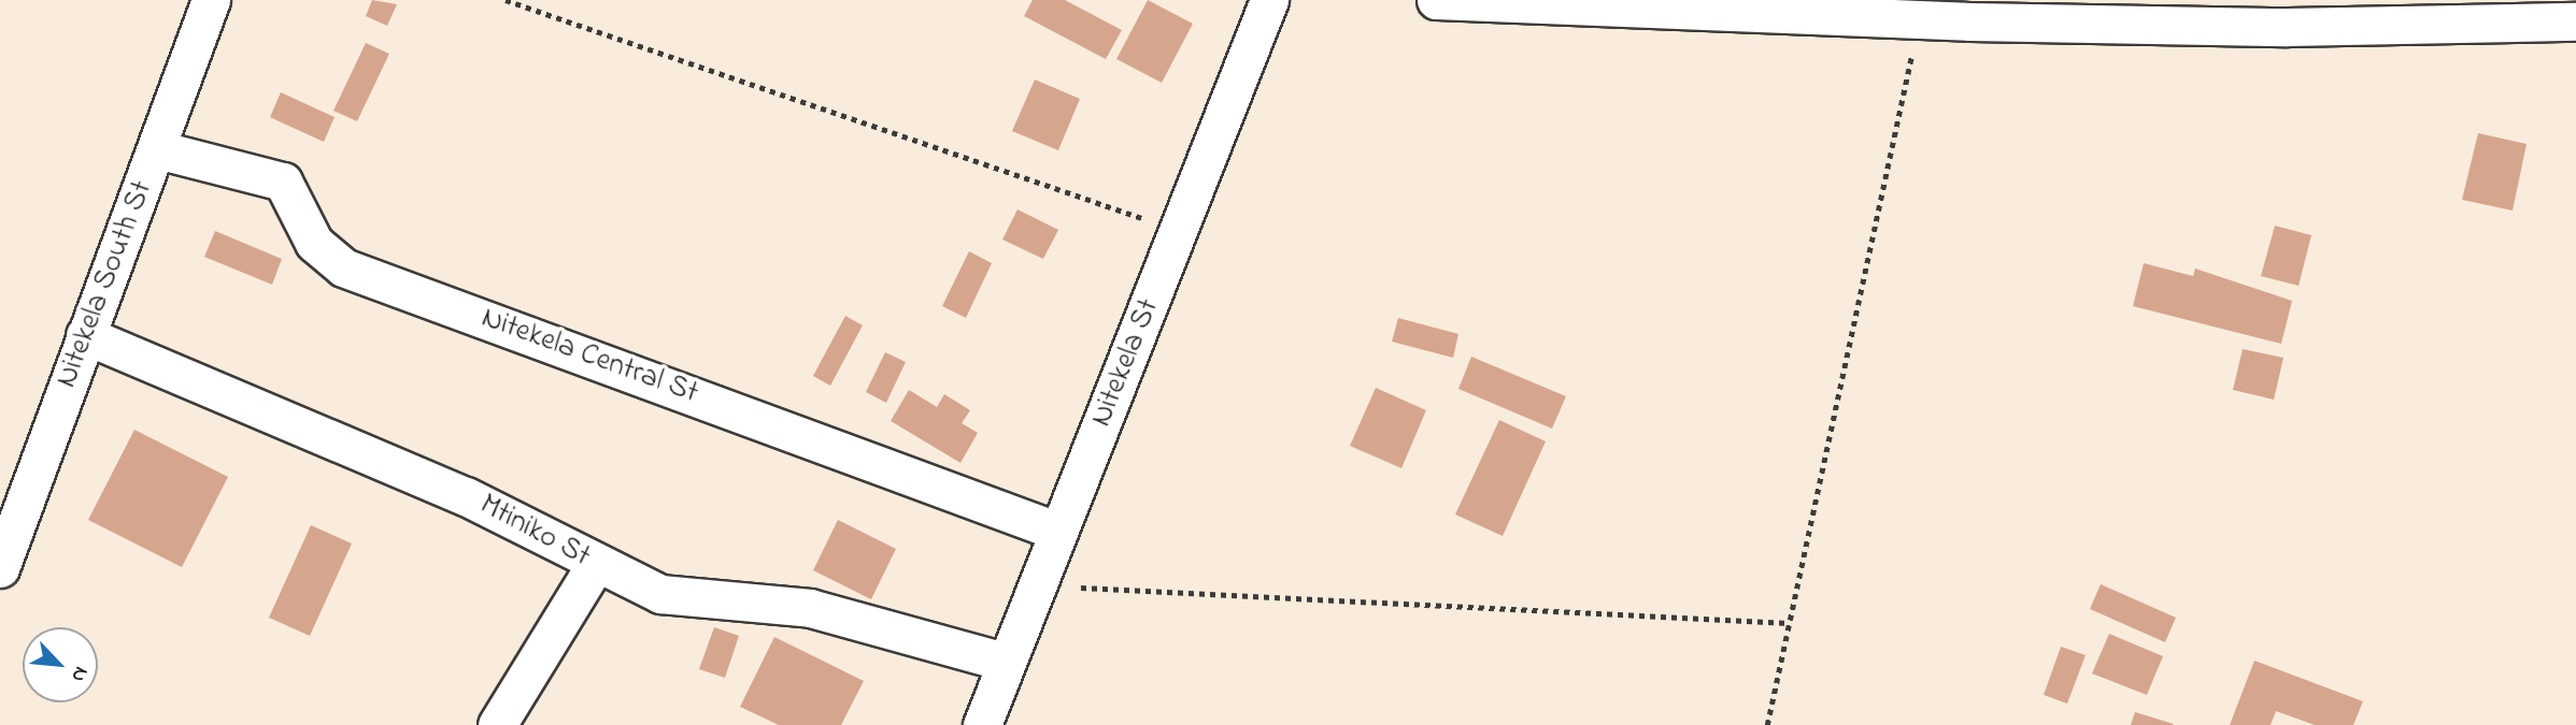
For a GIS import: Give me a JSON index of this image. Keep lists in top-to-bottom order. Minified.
{"streets":{"street":["Nitekela South St","Nitekela Central St","Nitekela St","Mtiniko St"]},"crossings":[["Nitekela South St","Nitekela Central St"],["Nitekela South St","Mtiniko St"],["Nitekela Central St","Nitekela St"],["Nitekela St","Mtiniko St"]],"north":"bottom right"}
